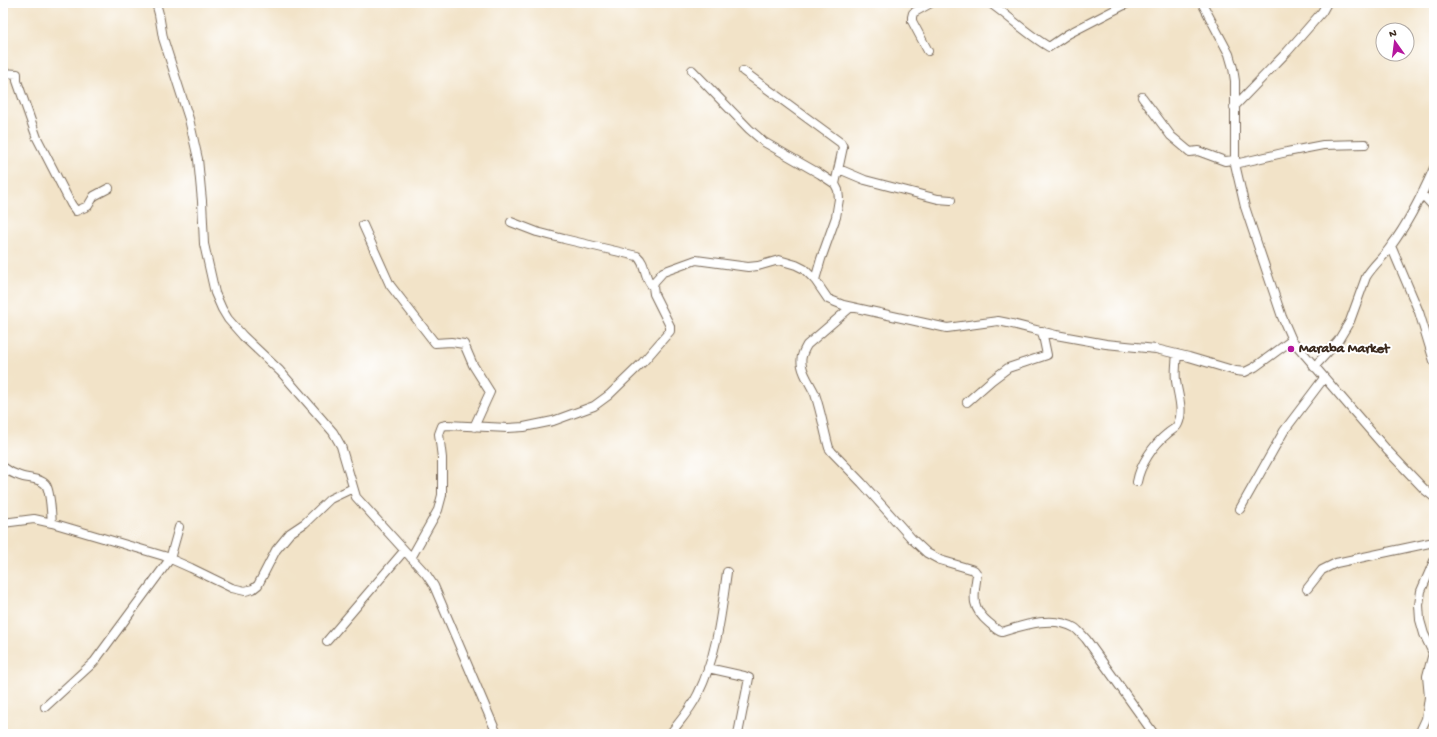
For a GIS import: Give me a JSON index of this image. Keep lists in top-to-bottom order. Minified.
{"places":["Maraba Market"],"north":"top"}
